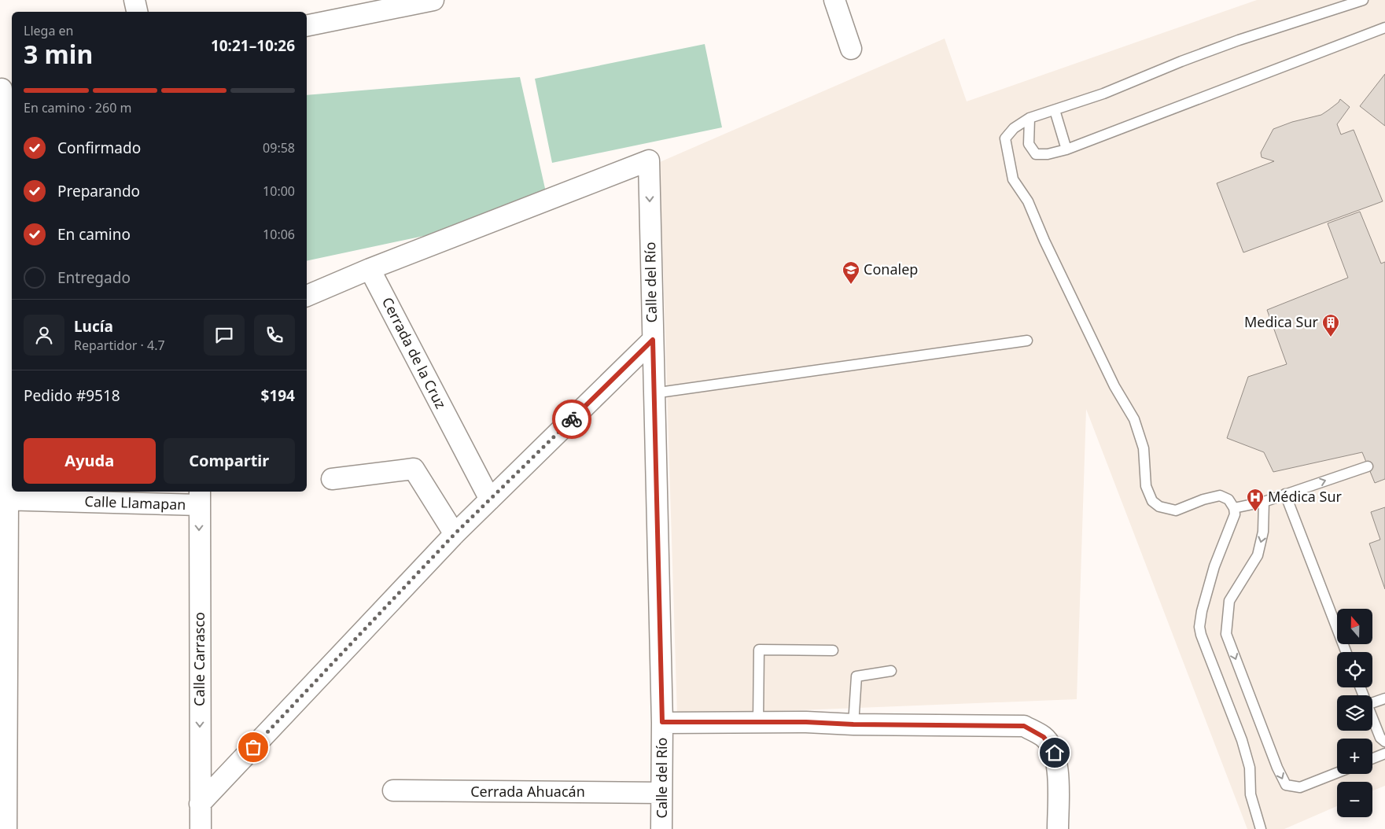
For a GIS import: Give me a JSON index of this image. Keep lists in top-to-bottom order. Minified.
{"streets":{"street":["Calle del Río","Cerrada de la Cruz","Calle Llamapan","Calle Carrasco","Cerrada Ahuacán"]},"crossings":[["Calle del Río","Cerrada de la Cruz"],["Calle del Río","Cerrada Ahuacán"],["Calle Llamapan","Calle Carrasco"]],"one_way":["Calle Carrasco"],"places":{"school or university":["Conalep"],"building":["Medica Sur"],"hospital":["Médica Sur"]},"north":"top","page":{"heading":["3 min","Llega en","10:21–10:26"],"panel":["Lucía","Repartidor · 4.7","Pedido #9518","$194"],"bar":"En camino · 260 m","list":[["Confirmado","09:58"],["Preparando","10:00"],["En camino","10:06"],"Entregado"],"buttons":["Ayuda","Compartir"],"map_buttons":["+","−"]}}
